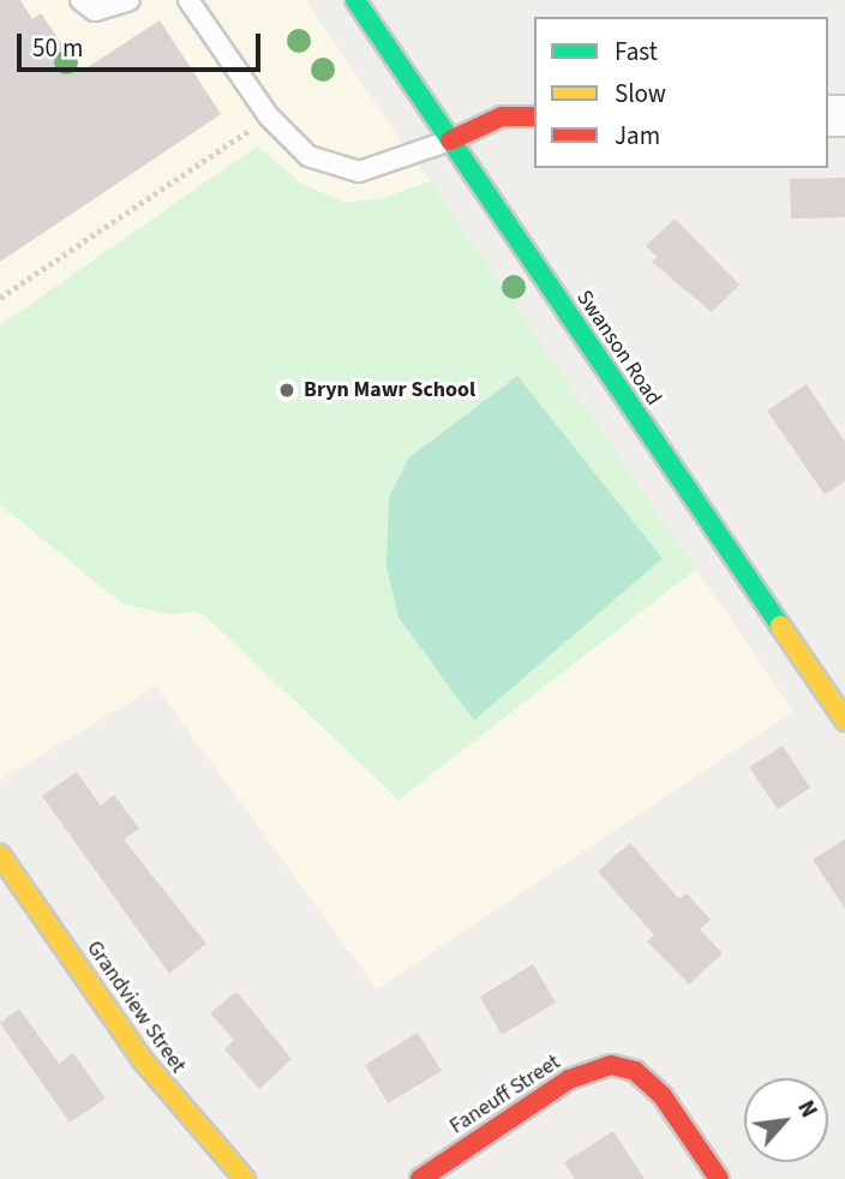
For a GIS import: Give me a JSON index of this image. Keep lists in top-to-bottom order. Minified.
{"streets":{"street":["Swanson Road","Grandview Street","Faneuff Street"]},"places":["Bryn Mawr School"],"legend":["Fast","Slow","Jam"],"scale_bar":"50 m","north":"top right"}
